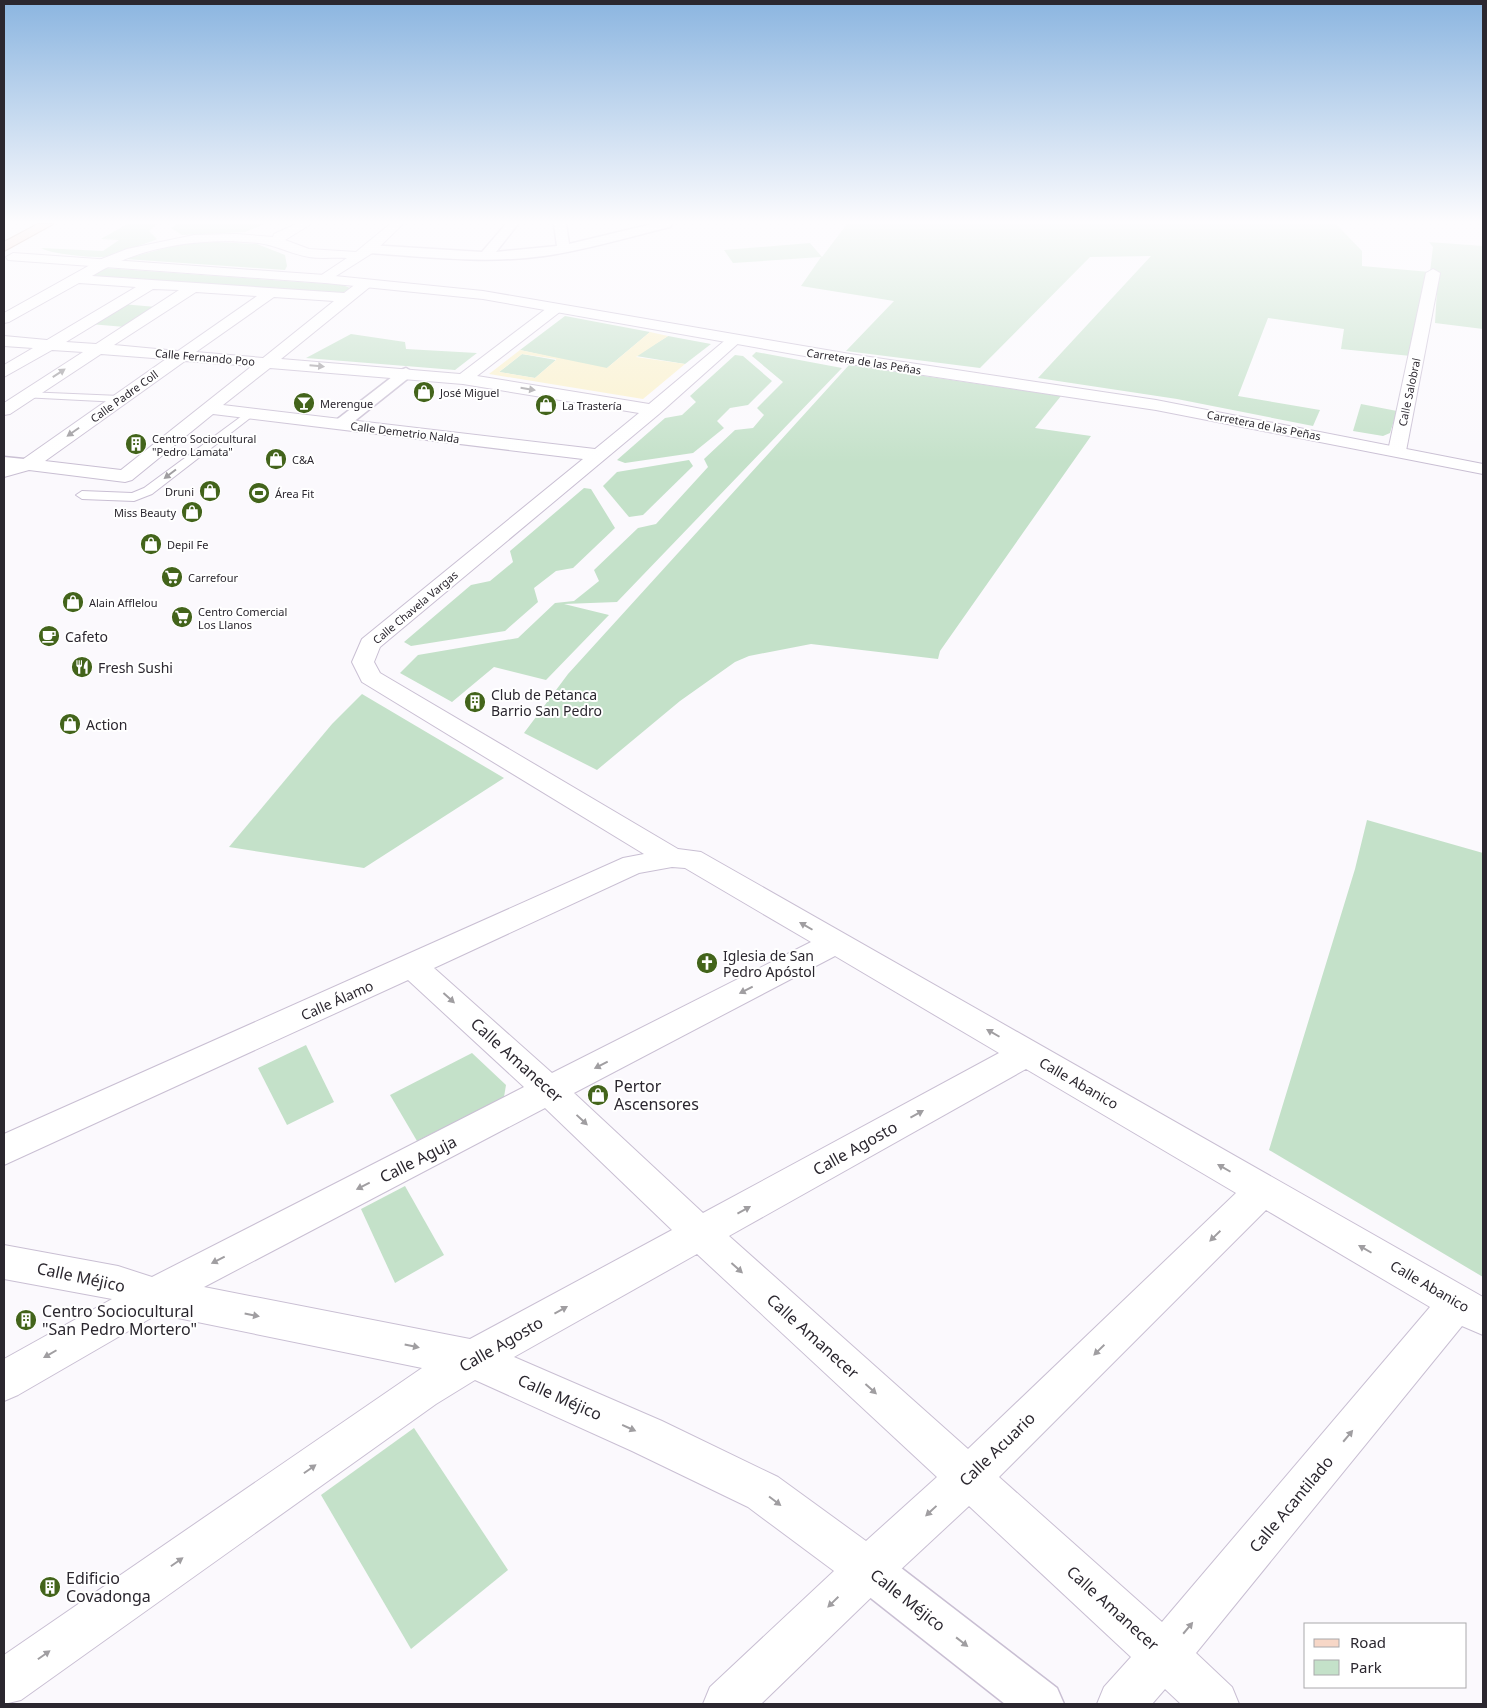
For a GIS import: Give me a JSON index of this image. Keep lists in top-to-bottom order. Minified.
{"streets":{"street":["Calle Fernando Poo","Carretera de las Peñas","Calle Salobral","Calle Padre Coll","Calle Demetrio Nalda","Calle Chavela Vargas","Calle Álamo","Calle Amanecer","Calle Abanico","Calle Agosto","Calle Aguja","Calle Méjico","Calle Acuario","Calle Acantilado"]},"crossings":[["Calle Fernando Poo","Calle Padre Coll"],["Calle Fernando Poo","Calle Chavela Vargas"],["Carretera de las Peñas","Calle Salobral"],["Carretera de las Peñas","Calle Chavela Vargas"],["Calle Demetrio Nalda","Calle Chavela Vargas"],["Calle Chavela Vargas","Calle Álamo"],["Calle Chavela Vargas","Calle Abanico"],["Calle Álamo","Calle Amanecer"],["Calle Álamo","Calle Abanico"],["Calle Amanecer","Calle Agosto"],["Calle Amanecer","Calle Aguja"],["Calle Amanecer","Calle Acuario"],["Calle Amanecer","Calle Acantilado"],["Calle Abanico","Calle Agosto"],["Calle Abanico","Calle Aguja"],["Calle Abanico","Calle Acuario"],["Calle Abanico","Calle Acantilado"],["Calle Agosto","Calle Méjico"],["Calle Aguja","Calle Méjico"],["Calle Méjico","Calle Acuario"]],"one_way":["Calle Fernando Poo","Calle Amanecer","Calle Abanico","Calle Agosto","Calle Aguja","Calle Méjico","Calle Acuario","Calle Acantilado"],"places":{"shop":["José Miguel","La Trastería","C&A","Druni","Miss Beauty","Depil Fe","Alain Afflelou","Action","Pertor Ascensores"],"bar":["Merengue"],"building":["Centro Sociocultural \"Pedro Lamata\"","Club de Petanca Barrio San Pedro","Centro Sociocultural \"San Pedro Mortero\"","Edificio Covadonga"],"sports":["Área Fit"],"supermarket":["Carrefour","Centro Comercial Los Llanos"],"cafe":["Cafeto"],"restaurant":["Fresh Sushi"],"church":["Iglesia de San Pedro Apóstol"]},"legend":["Road","Park"]}
